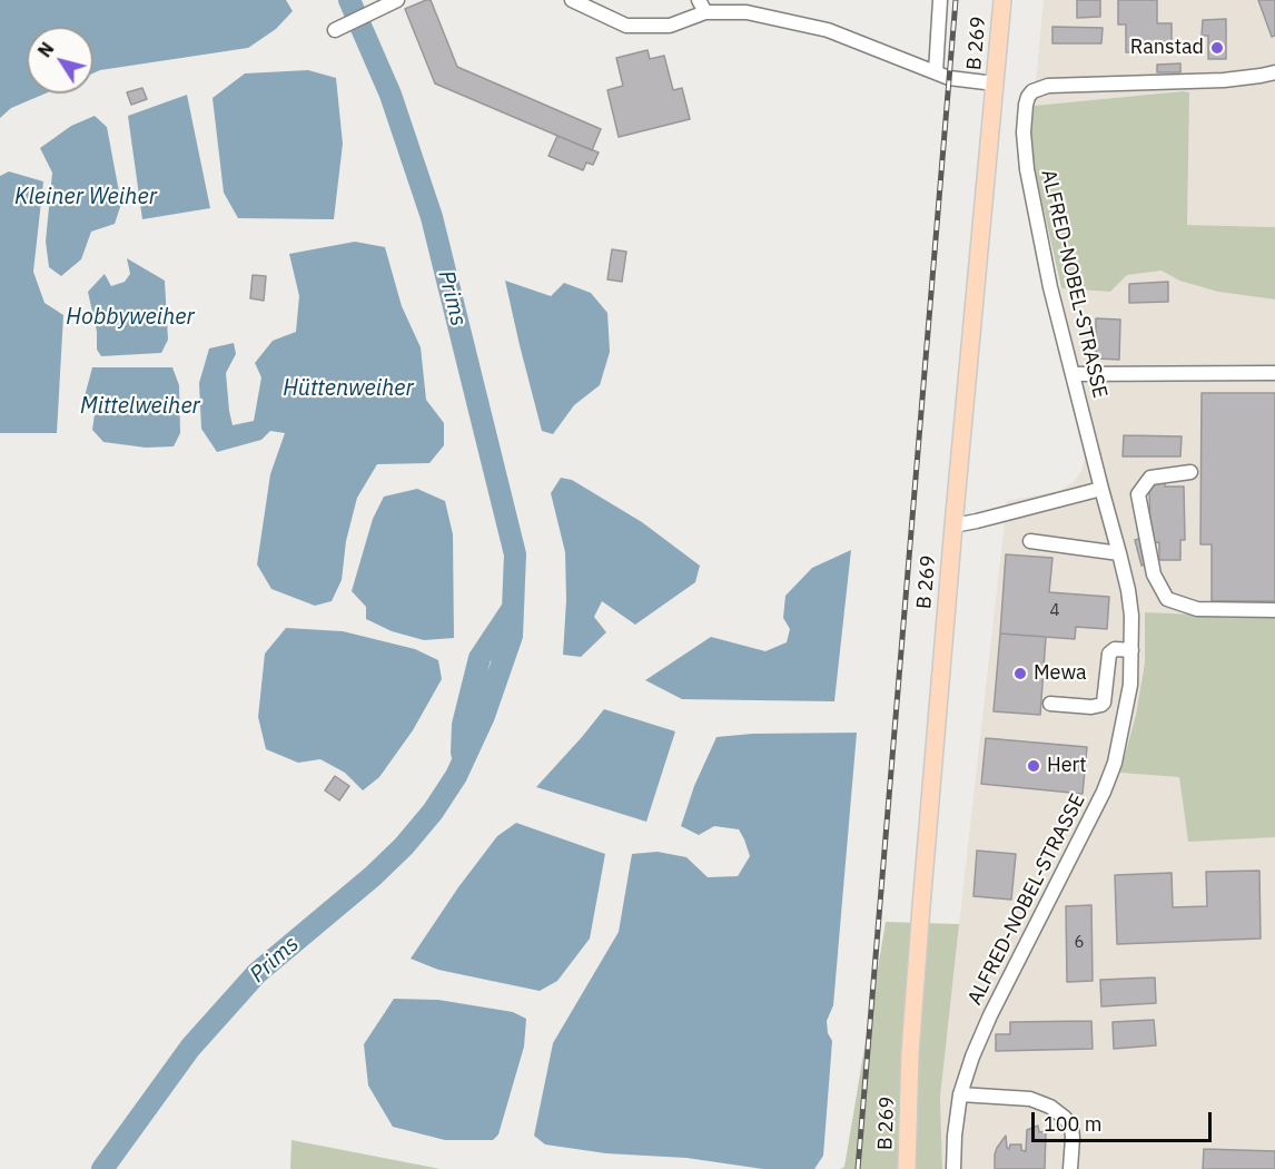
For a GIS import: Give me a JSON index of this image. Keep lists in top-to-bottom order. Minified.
{"streets":{"main road":["B 269"],"street":["ALFRED-NOBEL-STRASSE"]},"water":["Kleiner Weiher","Prims","Hobbyweiher","Hüttenweiher","Mittelweiher"],"places":["Ranstad","Mewa","Hert"],"house_numbers":["4","6"],"scale_bar":"100 m","north":"top left"}
